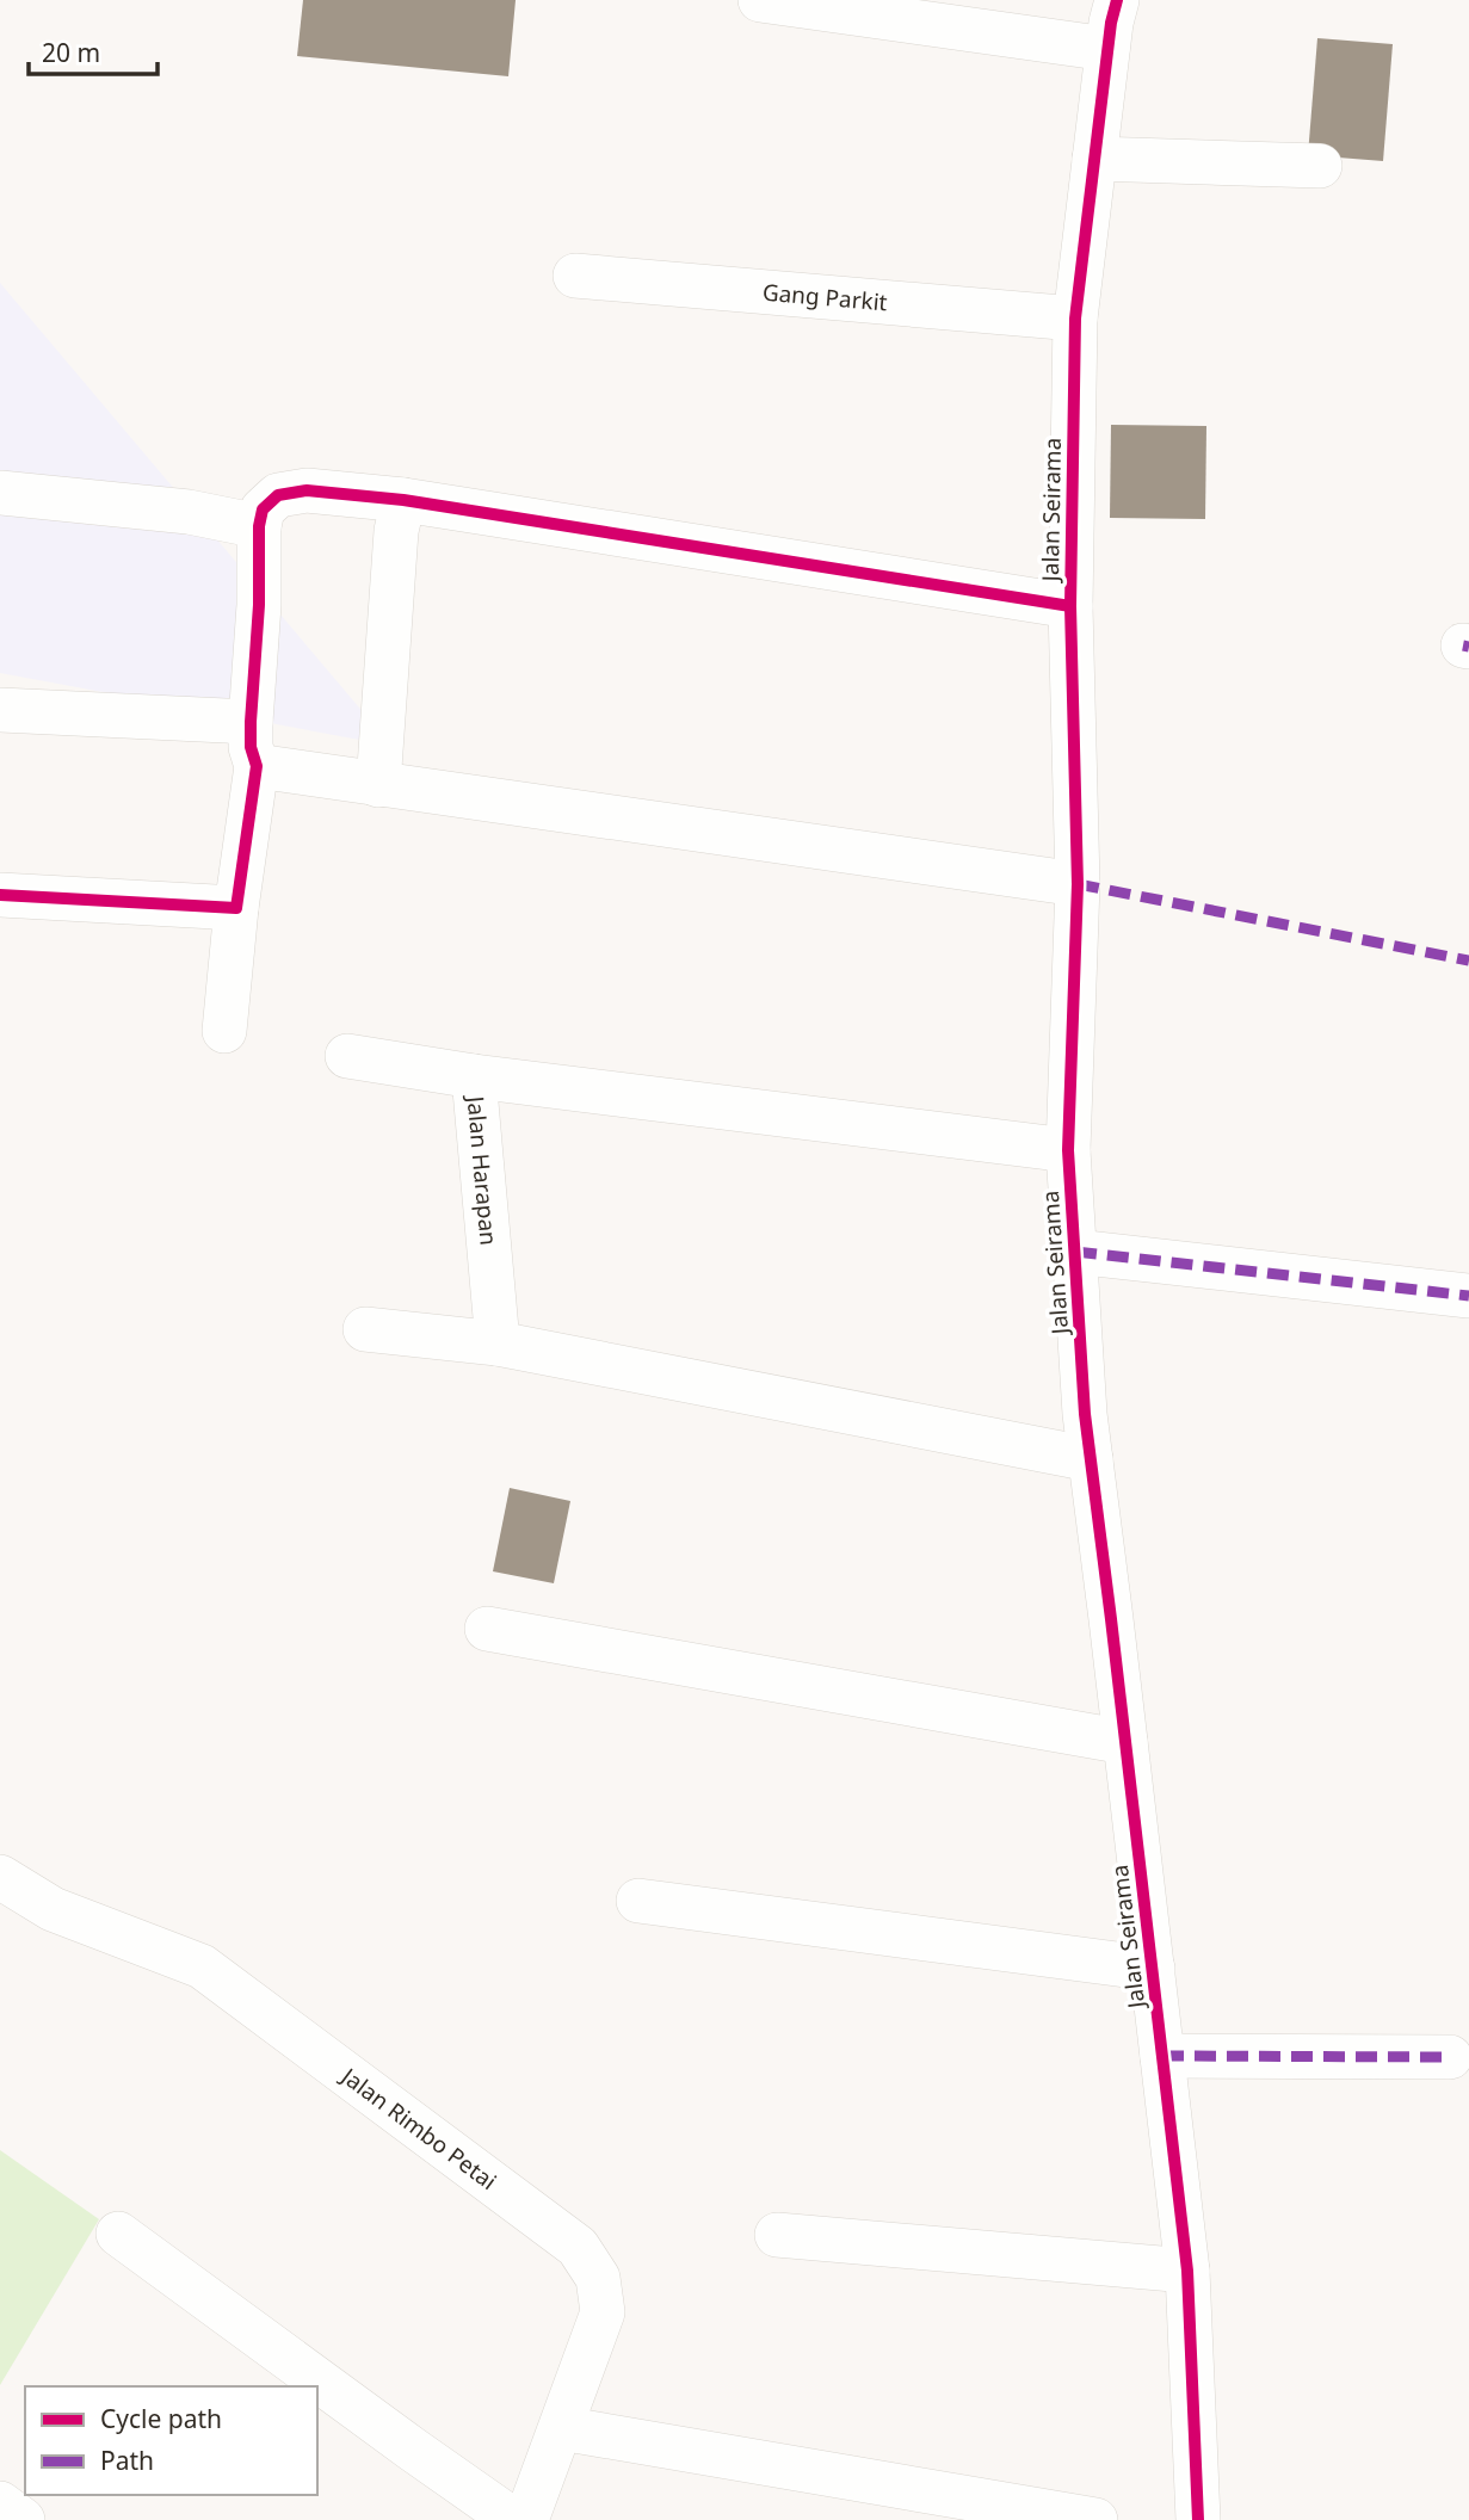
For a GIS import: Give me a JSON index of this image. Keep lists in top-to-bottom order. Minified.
{"streets":{"street":["Gang Parkit","Jalan Seirama","Jalan Harapan","Jalan Rimbo Petai"]},"crossings":[["Gang Parkit","Jalan Seirama"]],"legend":["Cycle path","Path"],"scale_bar":"20 m"}
